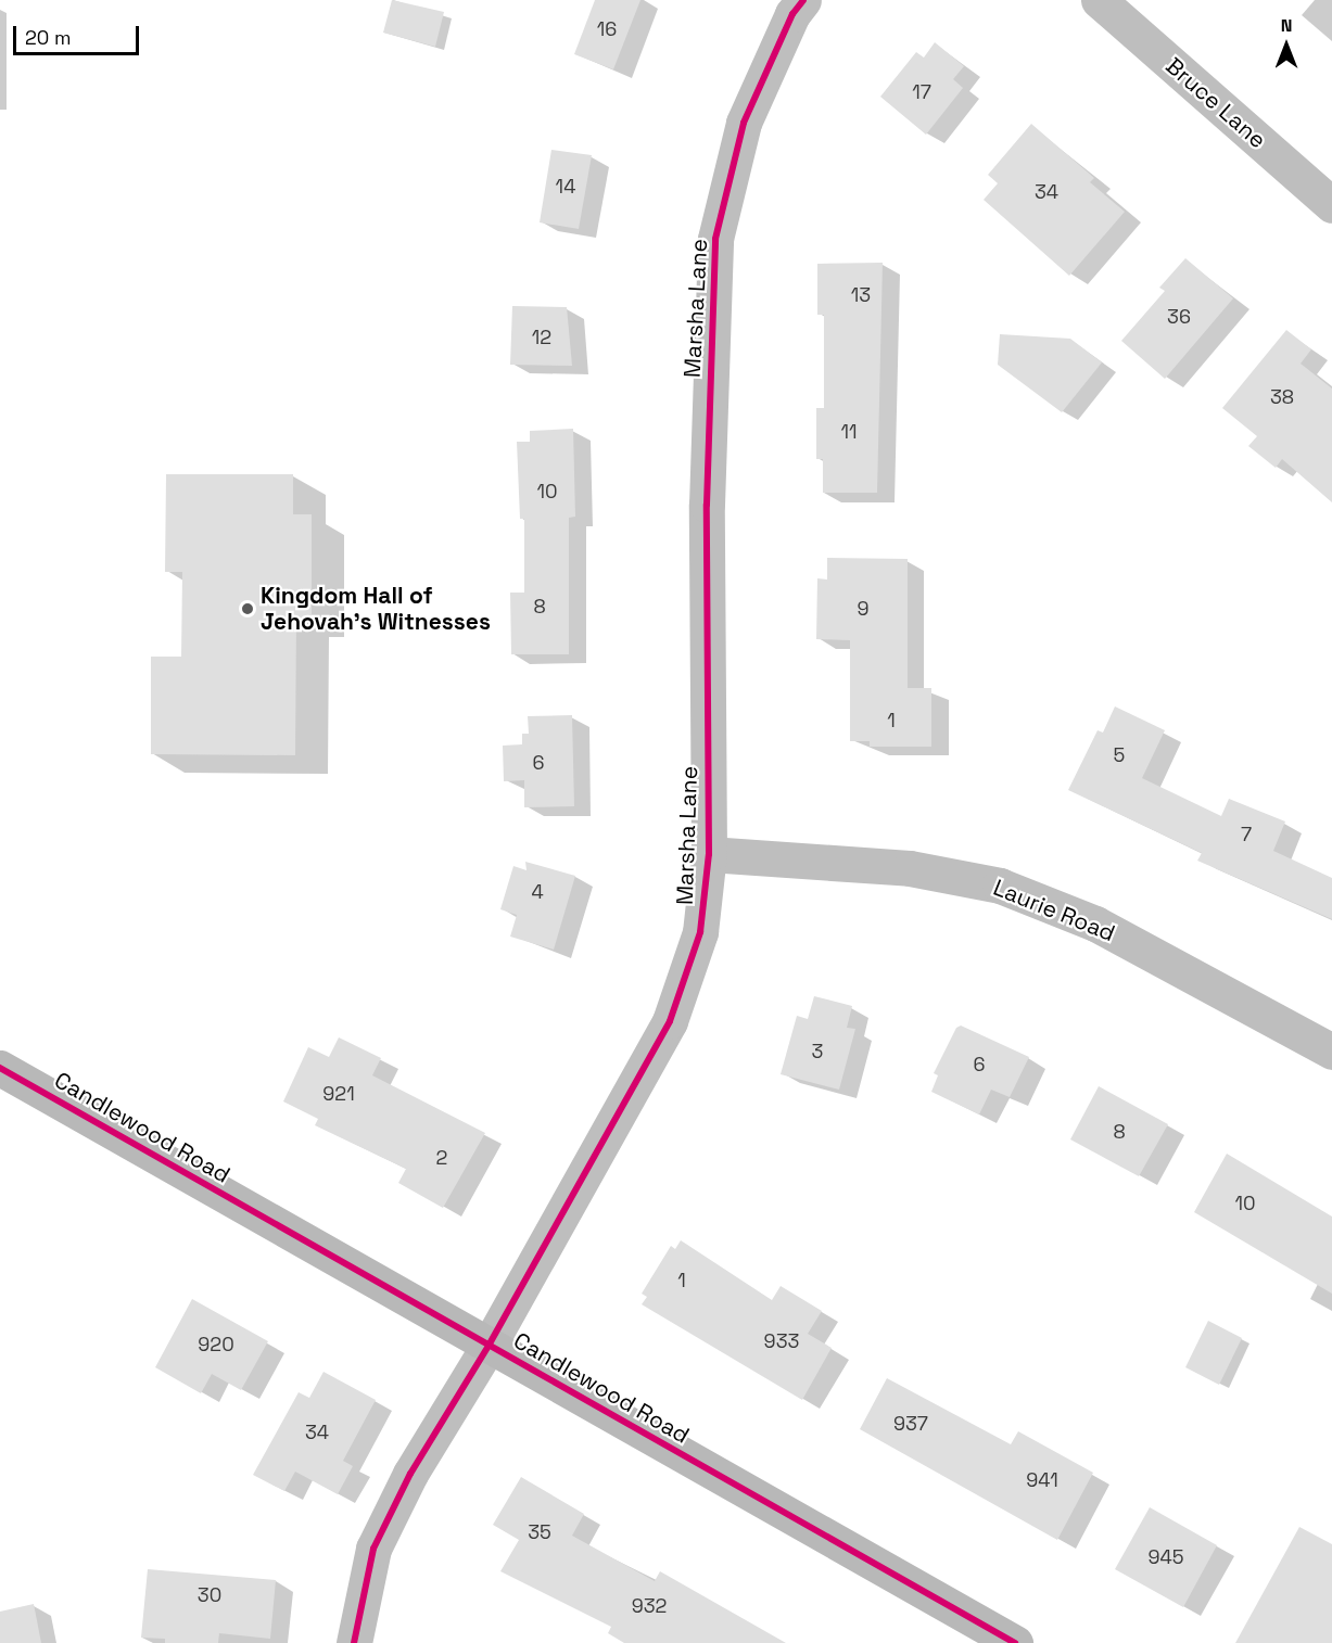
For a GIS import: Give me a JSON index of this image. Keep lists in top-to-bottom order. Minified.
{"streets":{"street":["Bruce Lane","Marsha Lane","Laurie Road","Candlewood Road"]},"crossings":[["Marsha Lane","Laurie Road"],["Marsha Lane","Candlewood Road"]],"places":["Kingdom Hall of Jehovah’s Witnesses"],"house_numbers":["16","17","14","34","13","36","12","38","11","10","8","9","1","5","6","7","4","3","6","921","8","2","10","1","933","920","937","34","941","35","945","30","932"],"scale_bar":"20 m","north":"top"}
